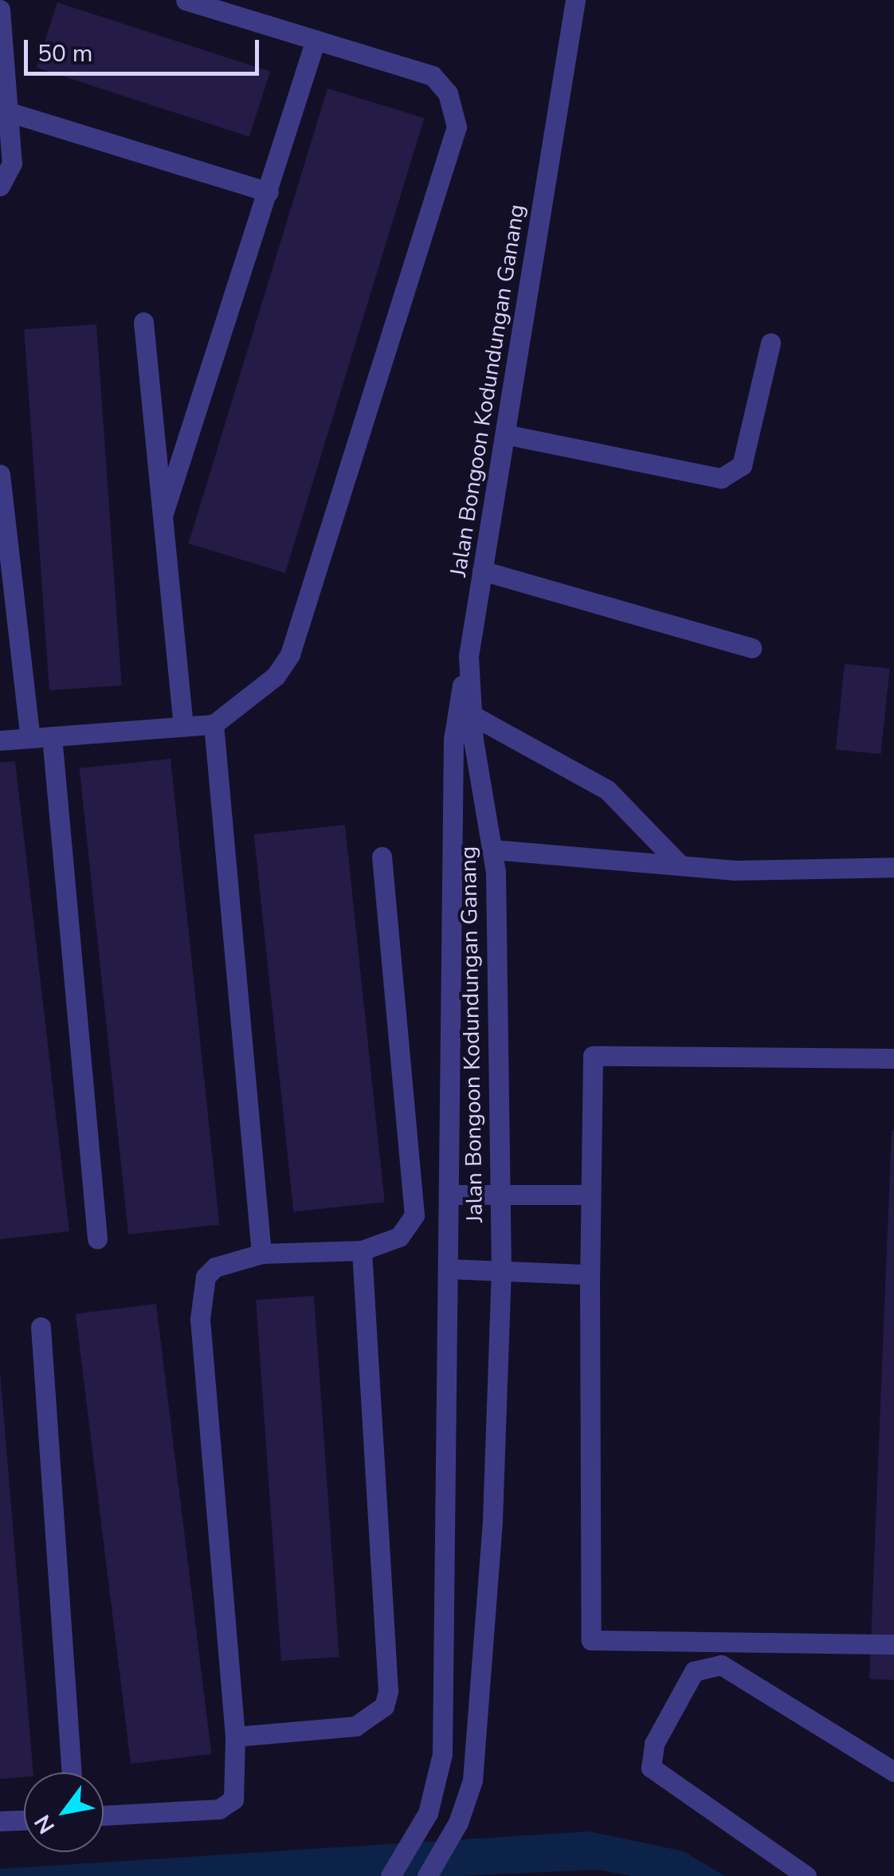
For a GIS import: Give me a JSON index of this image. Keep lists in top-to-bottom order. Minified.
{"streets":{"street":["Jalan Bongoon Kodundungan Ganang"]},"scale_bar":"50 m","north":"bottom left"}
